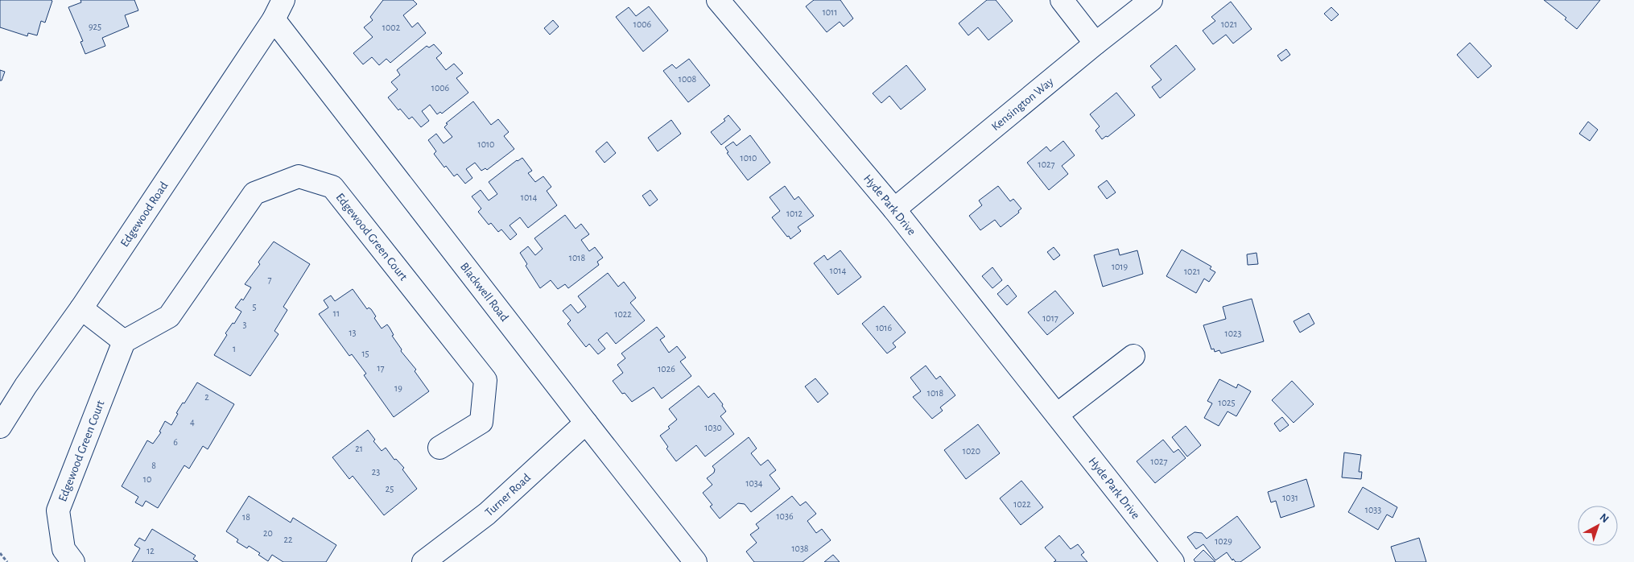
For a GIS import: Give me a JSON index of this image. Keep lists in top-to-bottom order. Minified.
{"streets":{"street":["Kensington Way","Hyde Park Drive","Edgewood Road","Edgewood Green Court","Blackwell Road","Turner Road"]},"crossings":[["Kensington Way","Hyde Park Drive"],["Edgewood Road","Blackwell Road"],["Blackwell Road","Turner Road"]],"house_numbers":["1011","1006","1021","925","1002","1008","1006","1010","1010","1027","1014","1012","1018","1019","1014","1021","7","5","11","1022","1017","3","1016","13","1023","1","15","17","1026","19","1018","2","1025","4","1030","6","21","1020","1027","8","23","10","1034","25","1031","1022","1033","1036","18","20","22","1029","1038","12"],"north":"top right"}
